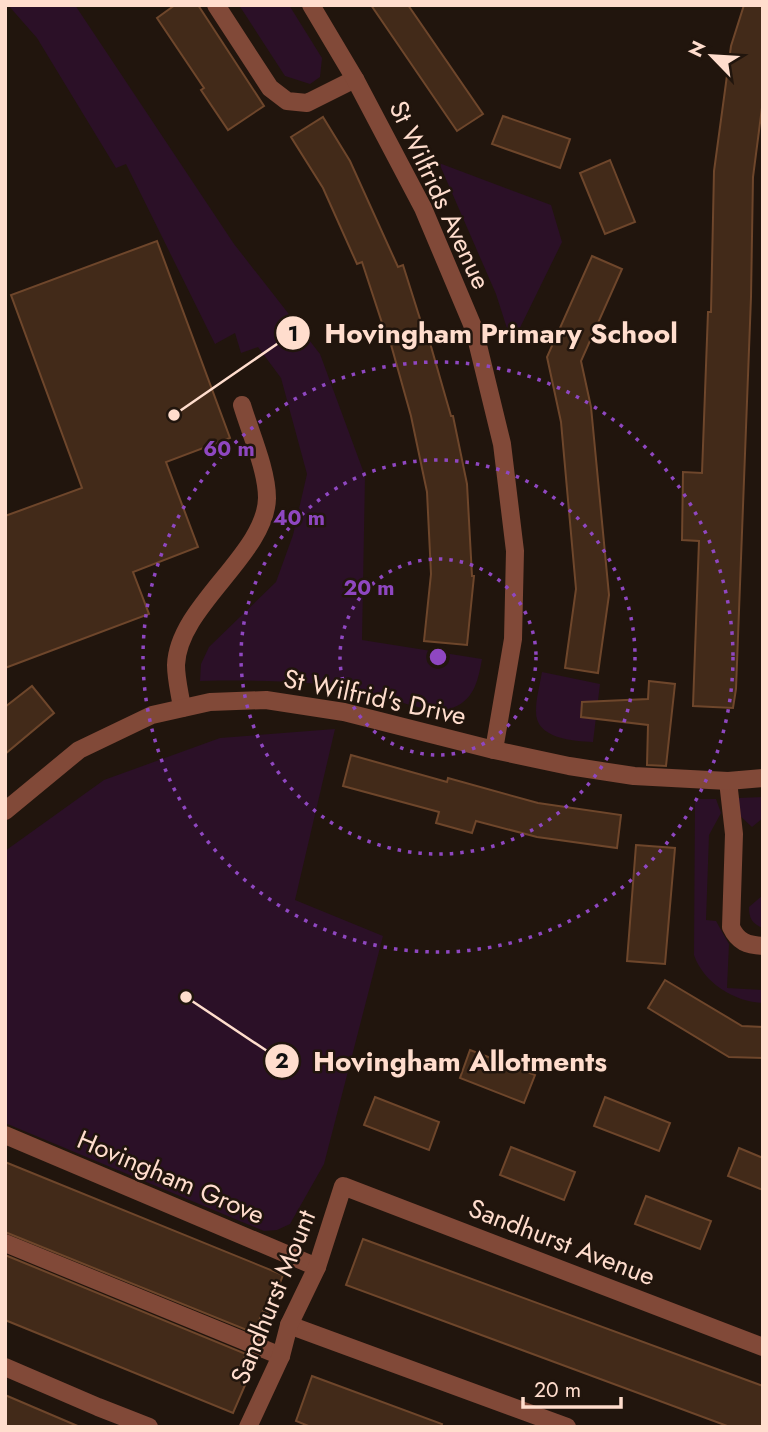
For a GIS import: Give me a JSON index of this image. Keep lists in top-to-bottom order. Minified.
{"streets":{"street":["St Wilfrids Avenue","St Wilfrid's Drive","Hovingham Grove","Sandhurst Avenue","Sandhurst Mount"]},"crossings":[["St Wilfrids Avenue","St Wilfrid's Drive"],["Hovingham Grove","Sandhurst Mount"],["Sandhurst Avenue","Sandhurst Mount"]],"places":["Hovingham Primary School","Hovingham Allotments"],"scale_bar":"20 m","north":"top left","rings":["60 m","40 m","20 m"]}
